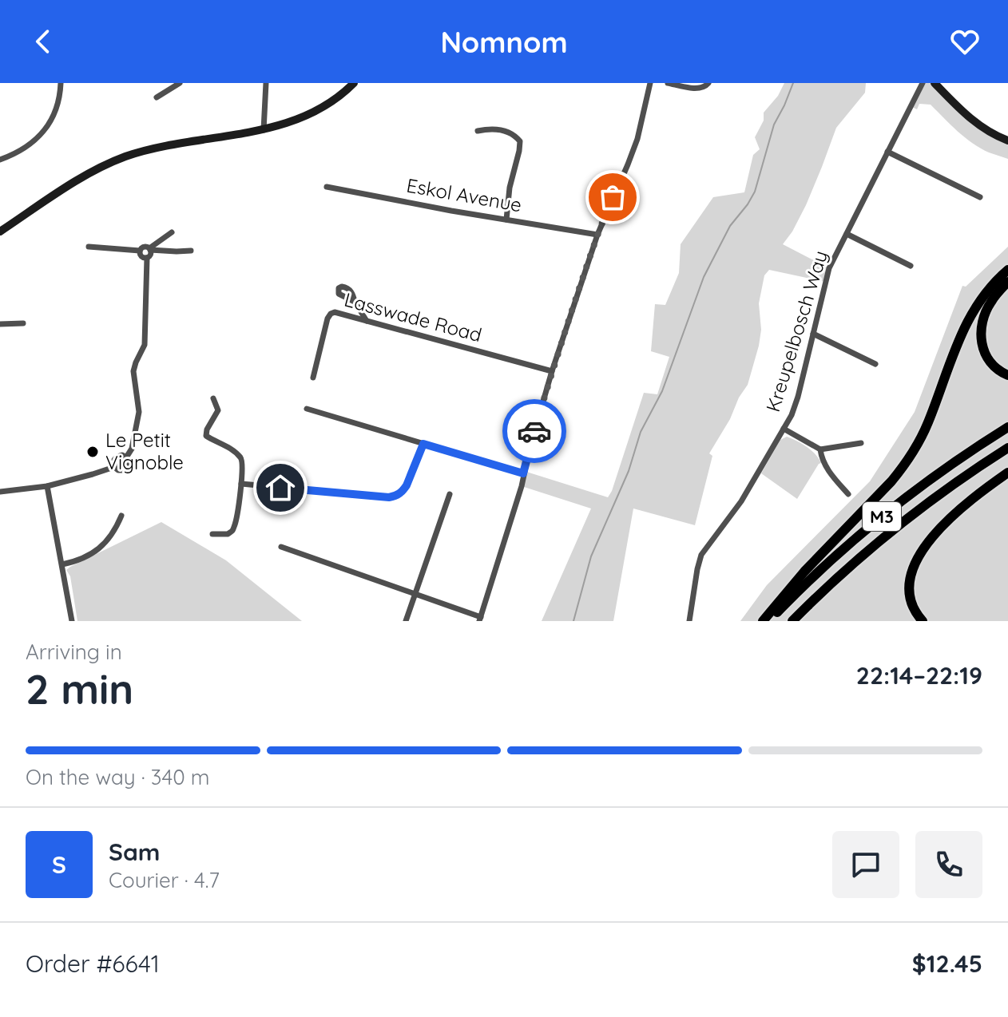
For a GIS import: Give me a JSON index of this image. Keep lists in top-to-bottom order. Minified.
{"streets":{"highway":["M3"],"street":["Eskol Avenue","Lasswade Road","Kreupelbosch Way"]},"places":["Le Petit Vignoble"],"page":{"header":"Nomnom","heading":["2 min","Arriving in","22:14–22:19"],"panel":["Sam","Courier · 4.7","Order #6641","$12.45"],"bar":"On the way · 340 m","round":"S"}}
